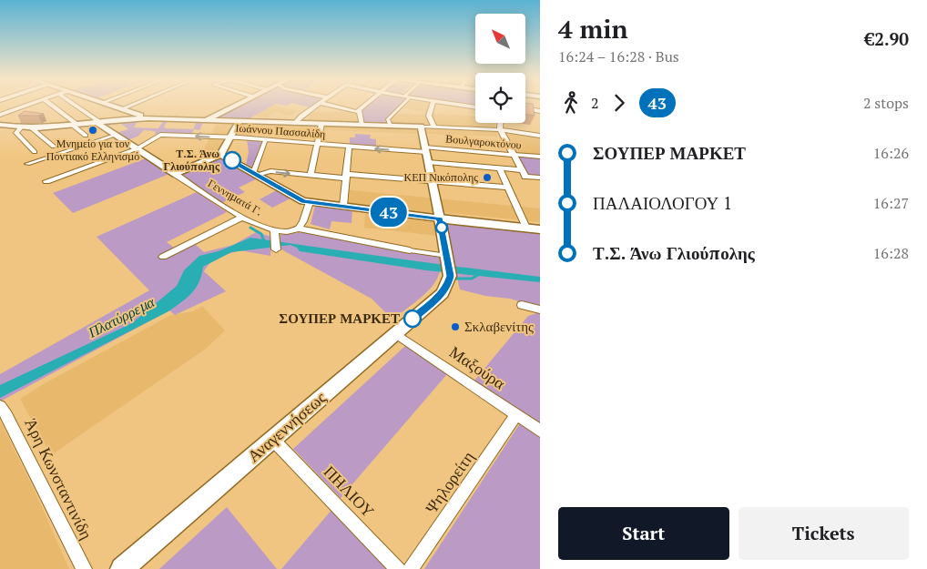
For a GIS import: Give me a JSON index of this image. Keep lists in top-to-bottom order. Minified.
{"streets":{"main road":["Αναγεννήσεως"],"street":["Ιωάννου Πασσαλίδη","Βουλγαροκτόνου","Γεννηματά Γ.","Μαξούρα","Άρη Κωνσταντινίδη","Ψηλορείτη","ΠΗΛΙΟΥ"]},"crossings":[["Ιωάννου Πασσαλίδη","Βουλγαροκτόνου"],["Ιωάννου Πασσαλίδη","Γεννηματά Γ."],["Μαξούρα","Αναγεννήσεως"],["Μαξούρα","Ψηλορείτη"],["Αναγεννήσεως","ΠΗΛΙΟΥ"]],"water":["Πλατύρρεμα"],"places":["Μνημείο για τον Ποντιακό Ελληνισμό","Τ.Σ. Άνω Γλιούπολης","ΚΕΠ Νικόπολης","ΣΟΥΠΕΡ ΜΑΡΚΕΤ","Σκλαβενίτης"],"lines":["bus line 43"],"north":"top left","page":{"on_map":"43","heading":["4 min","16:24 – 16:28 · Bus","€2.90"],"legs":["2","43","2 stops"],"list":[{"name":"ΣΟΥΠΕΡ ΜΑΡΚΕΤ","value":"16:26"},{"name":"ΠΑΛΑΙΟΛΟΓΟΥ 1","value":"16:27"},{"name":"Τ.Σ. Άνω Γλιούπολης","value":"16:28"}],"buttons":["Start","Tickets"]}}
